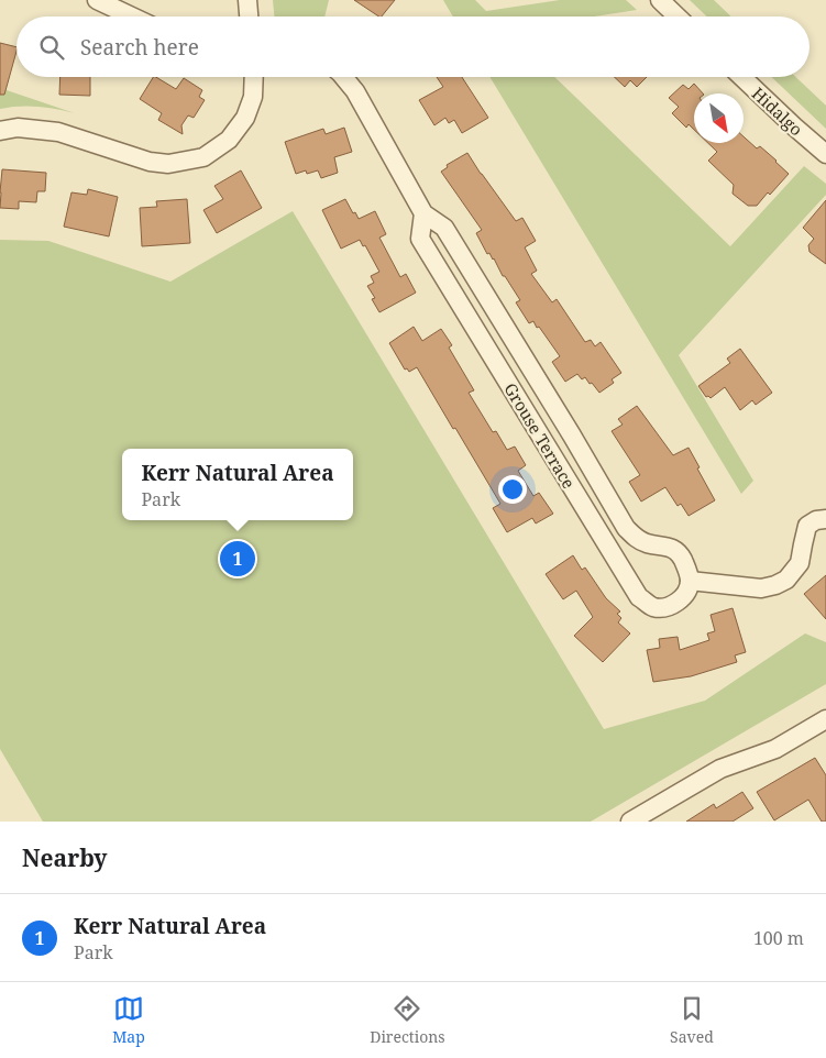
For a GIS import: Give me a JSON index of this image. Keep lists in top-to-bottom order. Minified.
{"streets":{"street":["Hidalgo","Grouse Terrace"]},"north":"bottom right","page":{"search":"Search here","popup":["Kerr Natural Area","Park"],"pins":"1","heading":"Nearby","list":[{"mark":"1","name":"Kerr Natural Area","note":"Park","value":"100 m"}],"nav":["Map","Directions","Saved"]}}
